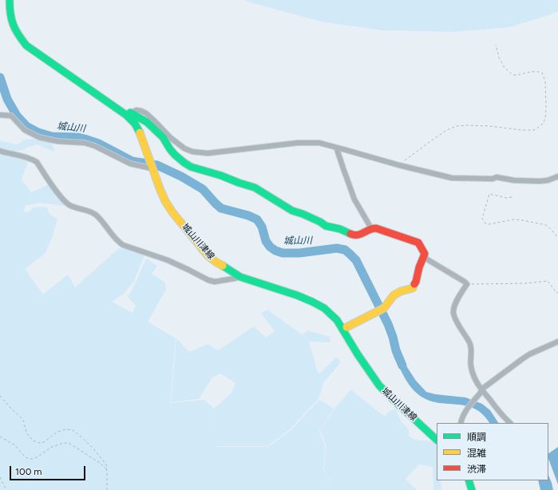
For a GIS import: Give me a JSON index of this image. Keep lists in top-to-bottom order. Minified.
{"streets":{"main road":["城山川津線"]},"water":["城山川"],"legend":["順調","混雑","渋滞"],"scale_bar":"100 m"}
